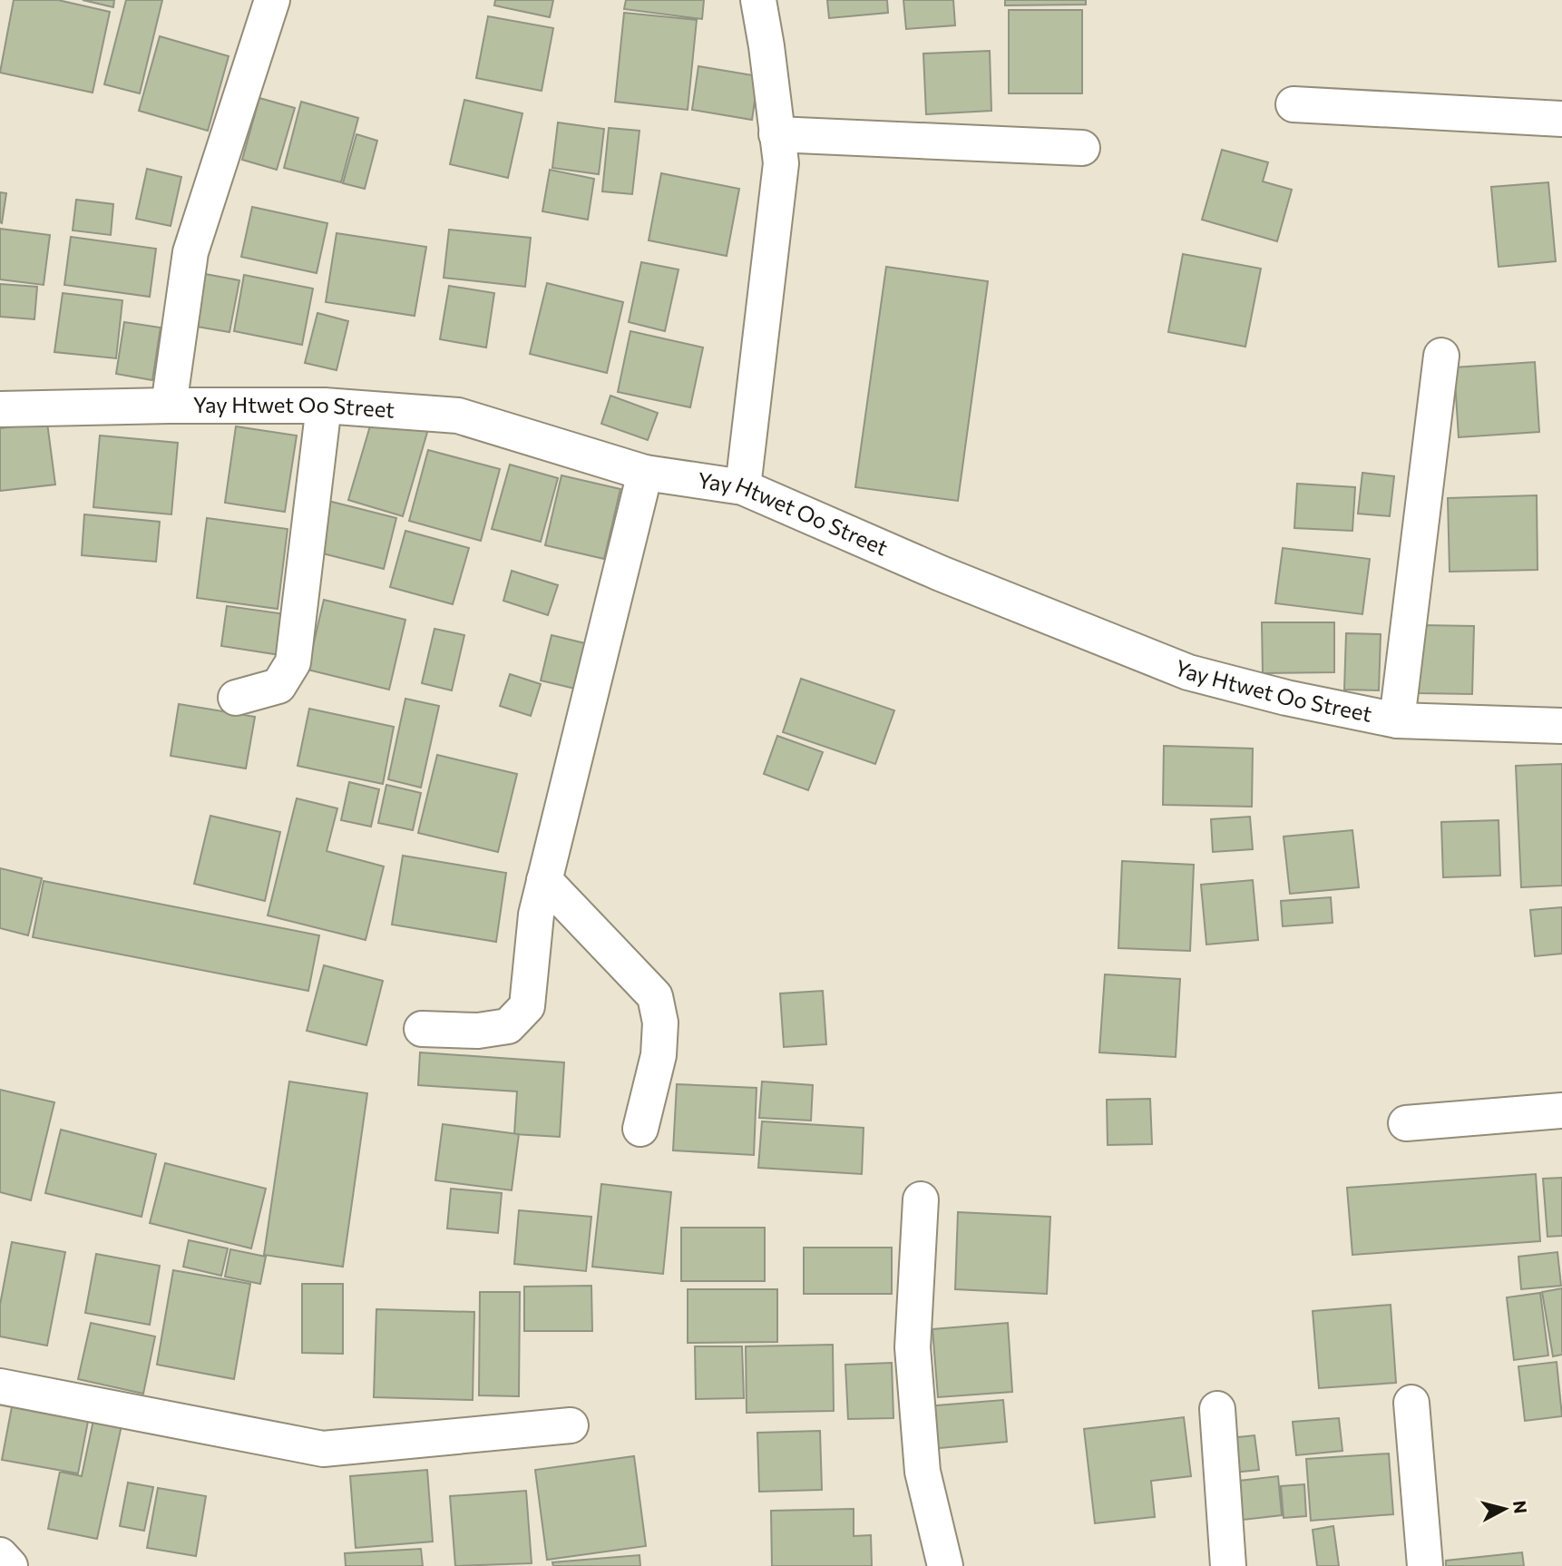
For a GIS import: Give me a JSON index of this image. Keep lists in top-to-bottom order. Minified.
{"streets":{"street":["Yay Htwet Oo Street"]},"north":"right"}
